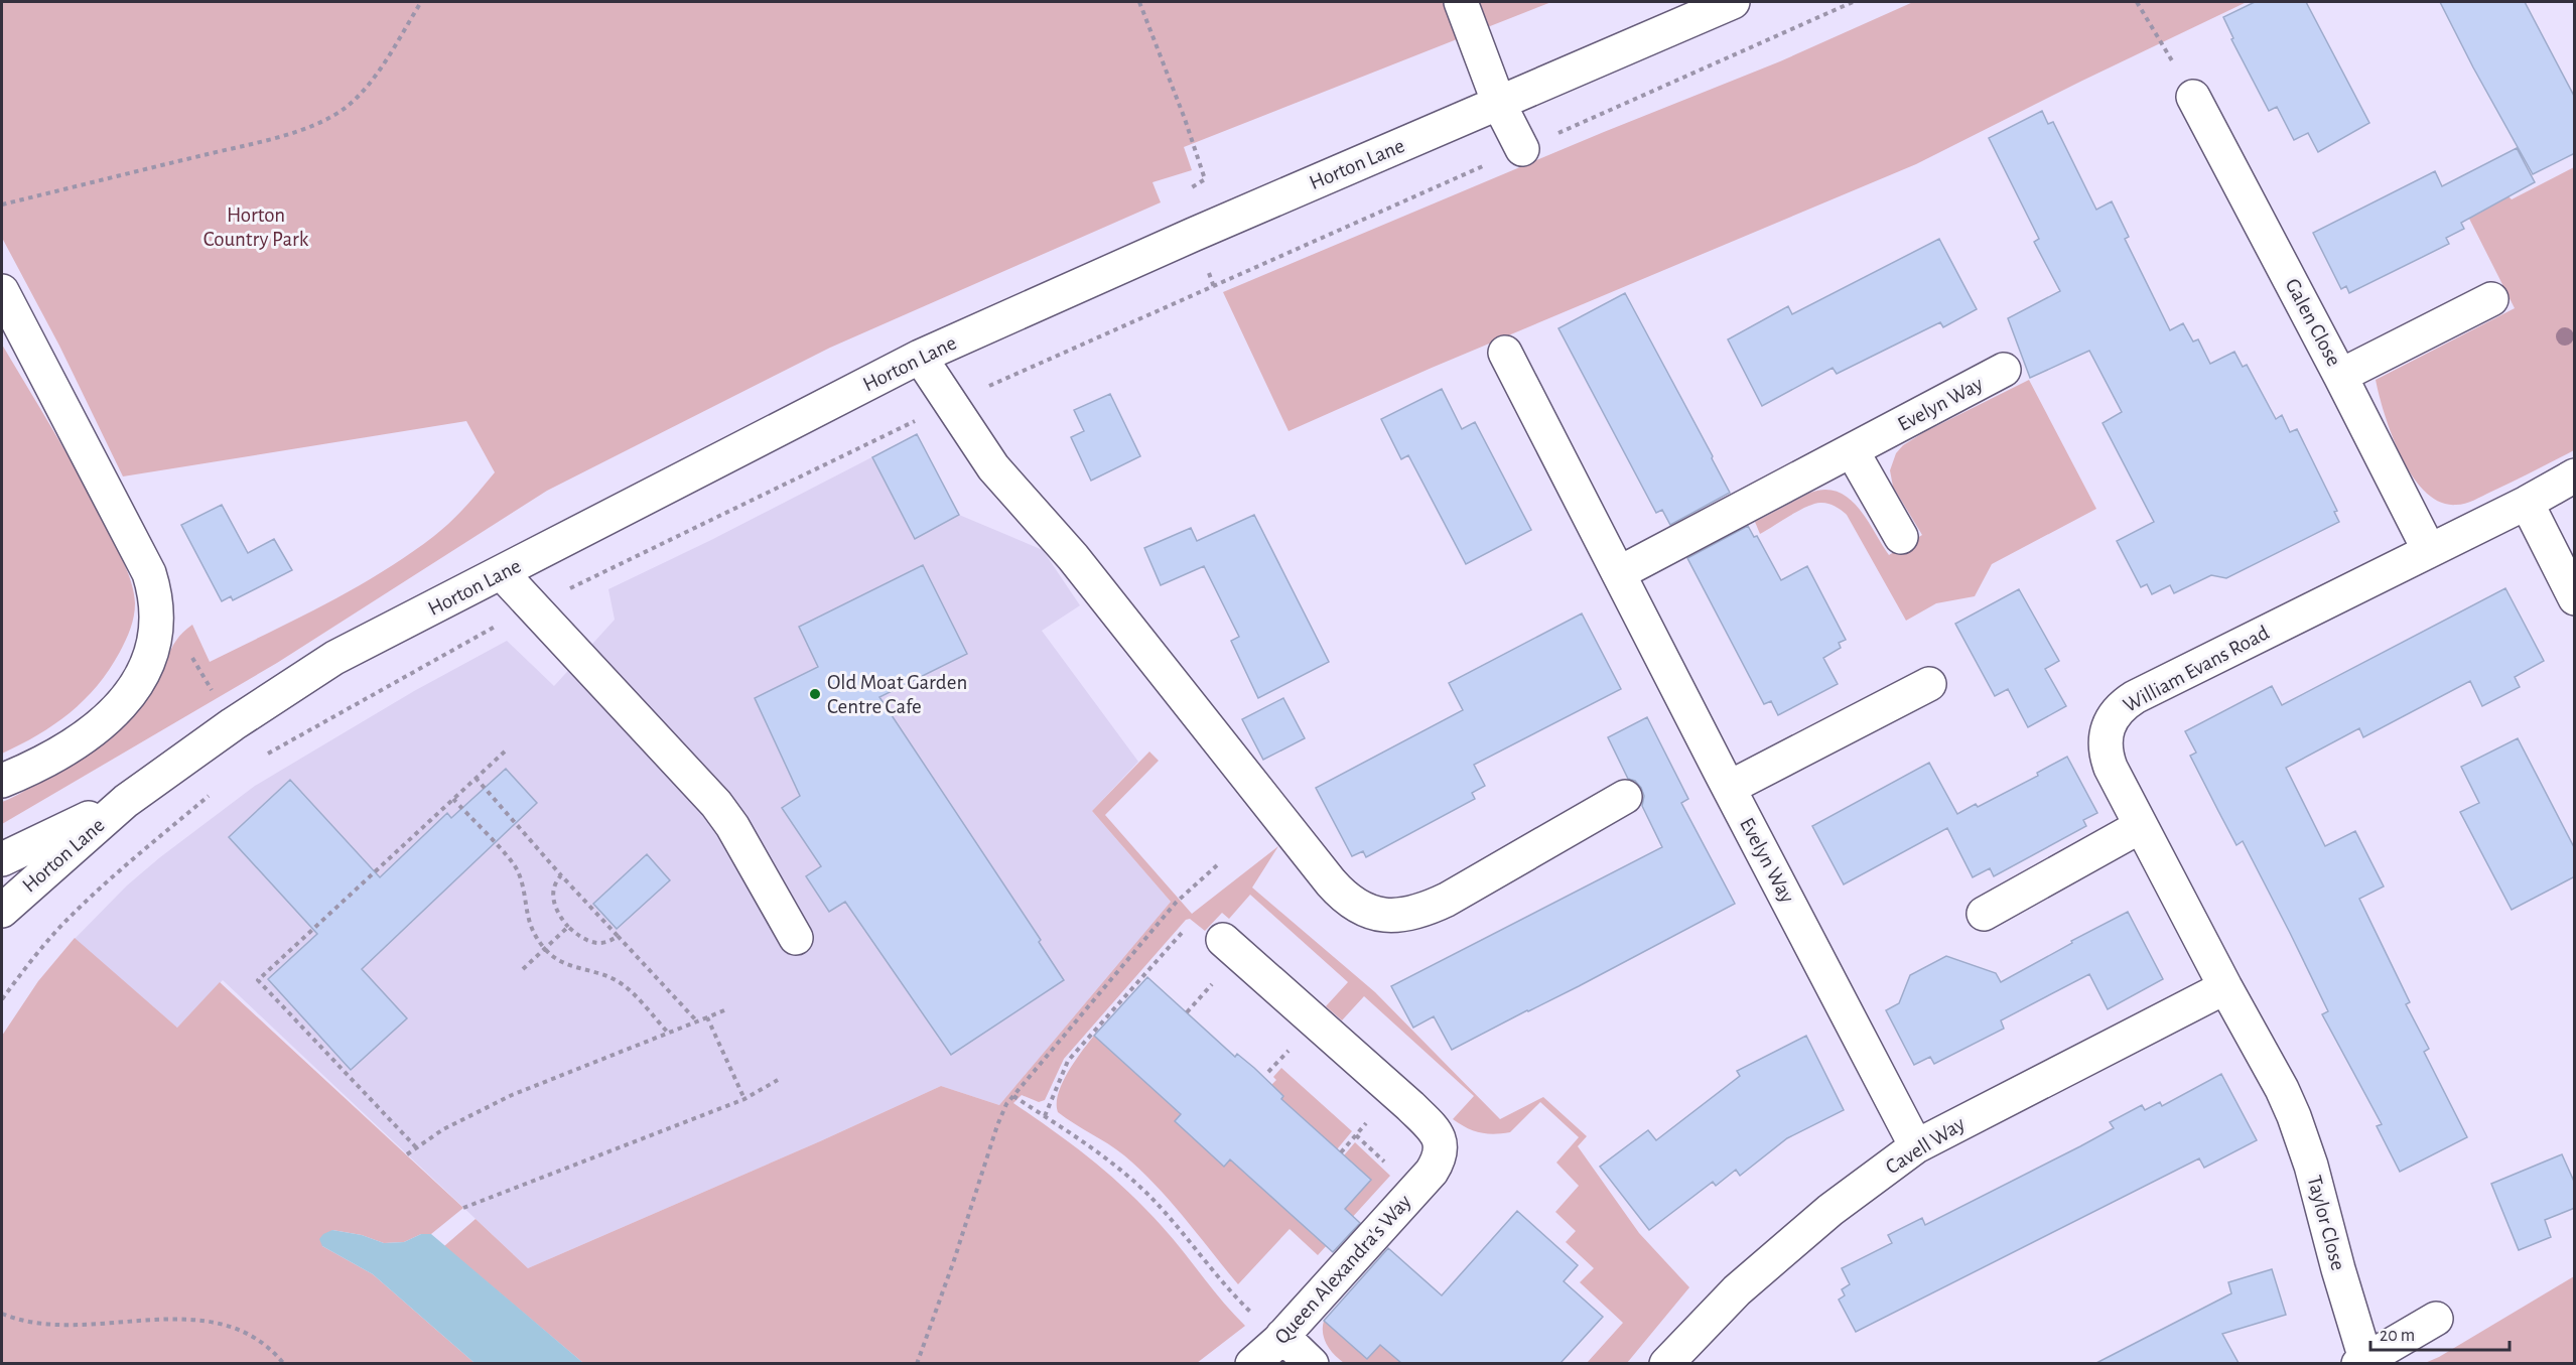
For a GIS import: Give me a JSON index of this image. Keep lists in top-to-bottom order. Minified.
{"streets":{"street":["Horton Lane","Galen Close","Evelyn Way","William Evans Road","Cavell Way","Taylor Close","Queen Alexandra's Way"]},"crossings":[["Galen Close","William Evans Road"],["Evelyn Way","Cavell Way"],["William Evans Road","Cavell Way"],["William Evans Road","Taylor Close"]],"parks":["Horton Country Park"],"places":["Old Moat Garden Centre Cafe"],"scale_bar":"20 m"}
